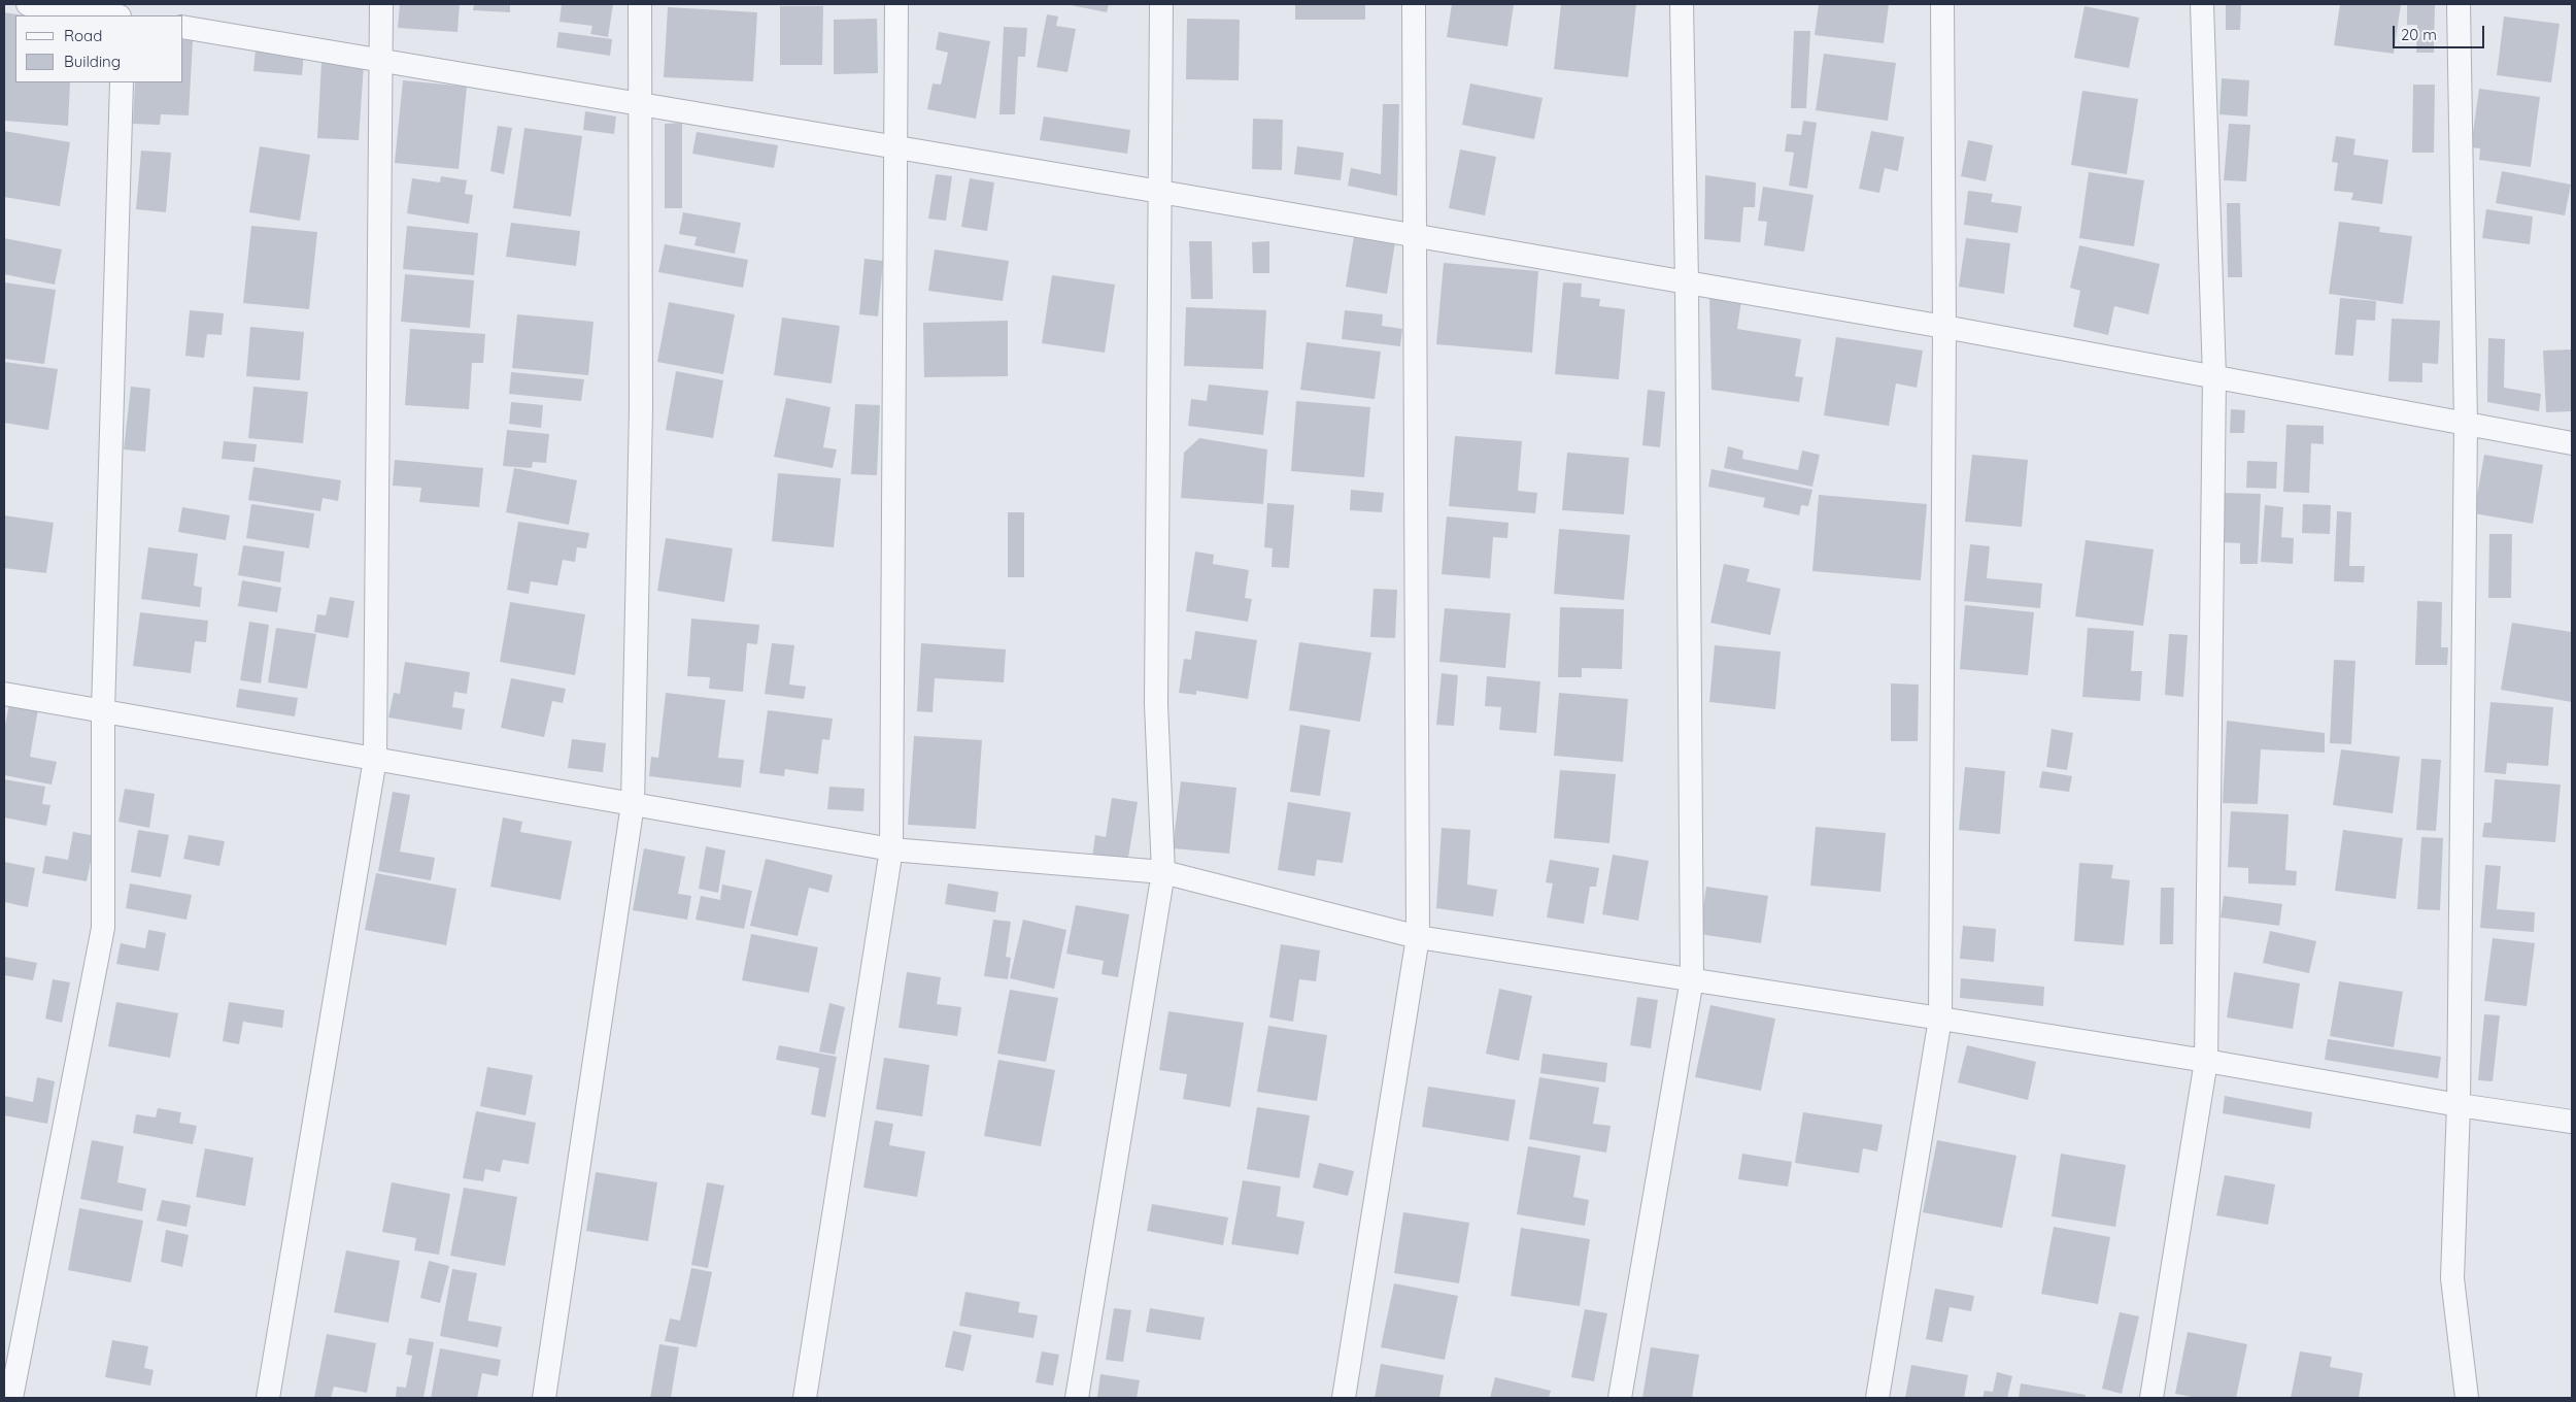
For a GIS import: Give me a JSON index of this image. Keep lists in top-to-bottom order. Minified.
{"legend":["Road","Building"],"scale_bar":"20 m"}
